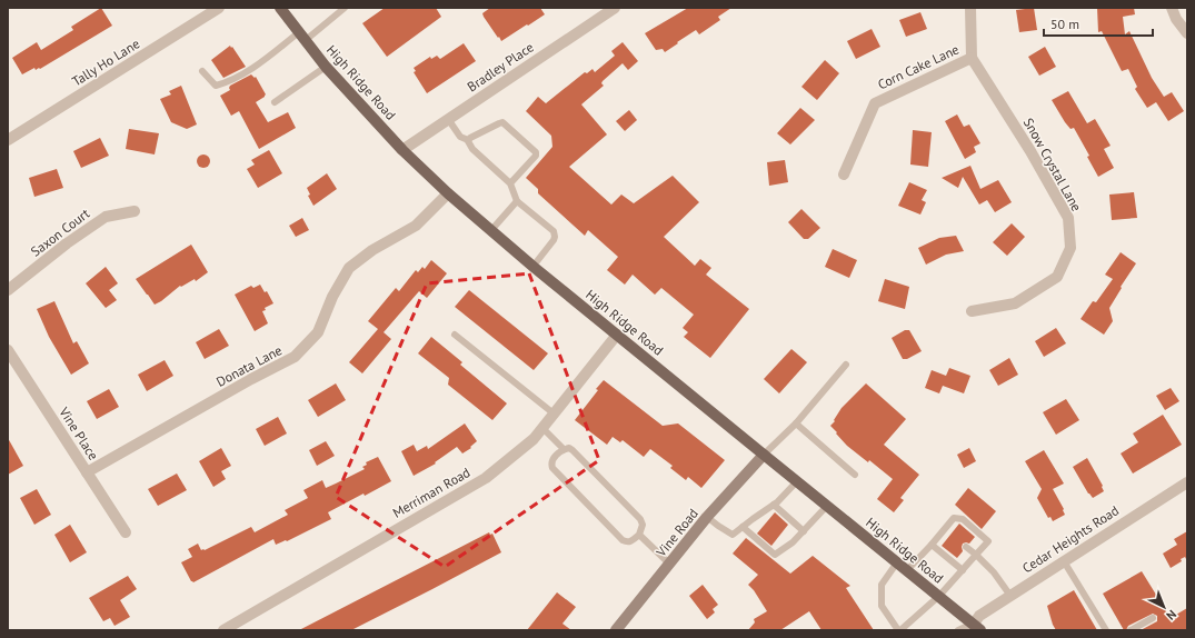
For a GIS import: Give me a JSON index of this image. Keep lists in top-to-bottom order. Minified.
{"streets":{"main road":["High Ridge Road"],"street":["Tally Ho Lane","Bradley Place","Corn Cake Lane","Snow Crystal Lane","Saxon Court","Donata Lane","Vine Place","Merriman Road","Vine Road","Cedar Heights Road"]},"crossings":[["Bradley Place","High Ridge Road"],["Corn Cake Lane","Snow Crystal Lane"],["High Ridge Road","Donata Lane"],["High Ridge Road","Merriman Road"],["High Ridge Road","Vine Road"],["High Ridge Road","Cedar Heights Road"],["Donata Lane","Vine Place"]],"scale_bar":"50 m","north":"bottom right"}
